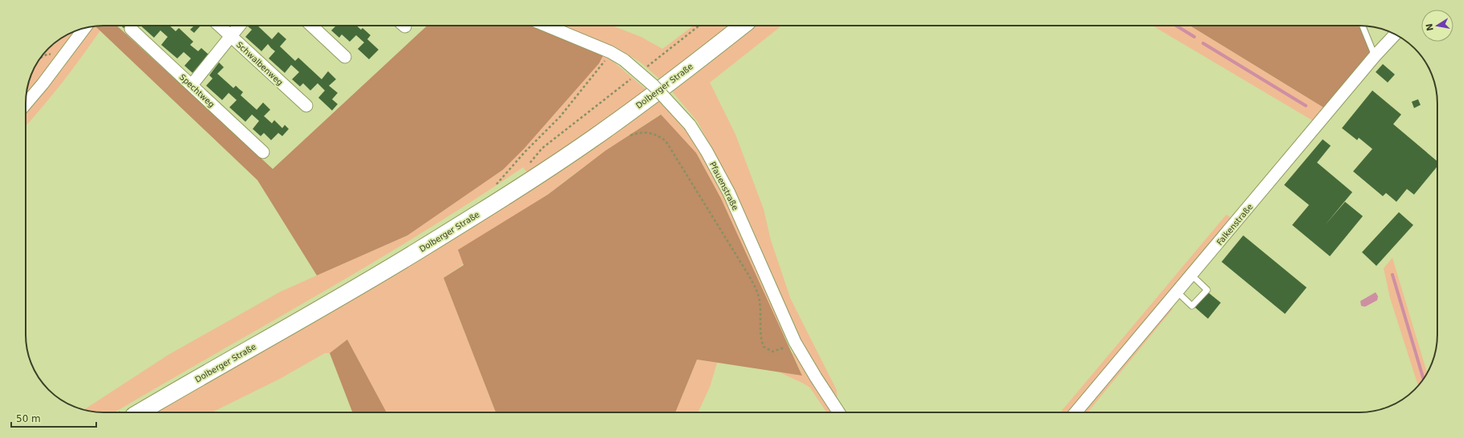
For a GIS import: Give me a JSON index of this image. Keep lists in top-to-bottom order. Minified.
{"streets":{"main road":["Dolberger Straße"],"street":["Schwalbenweg","Spechtweg","Pfauenstraße","Falkenstraße"]},"scale_bar":"50 m","north":"left"}
